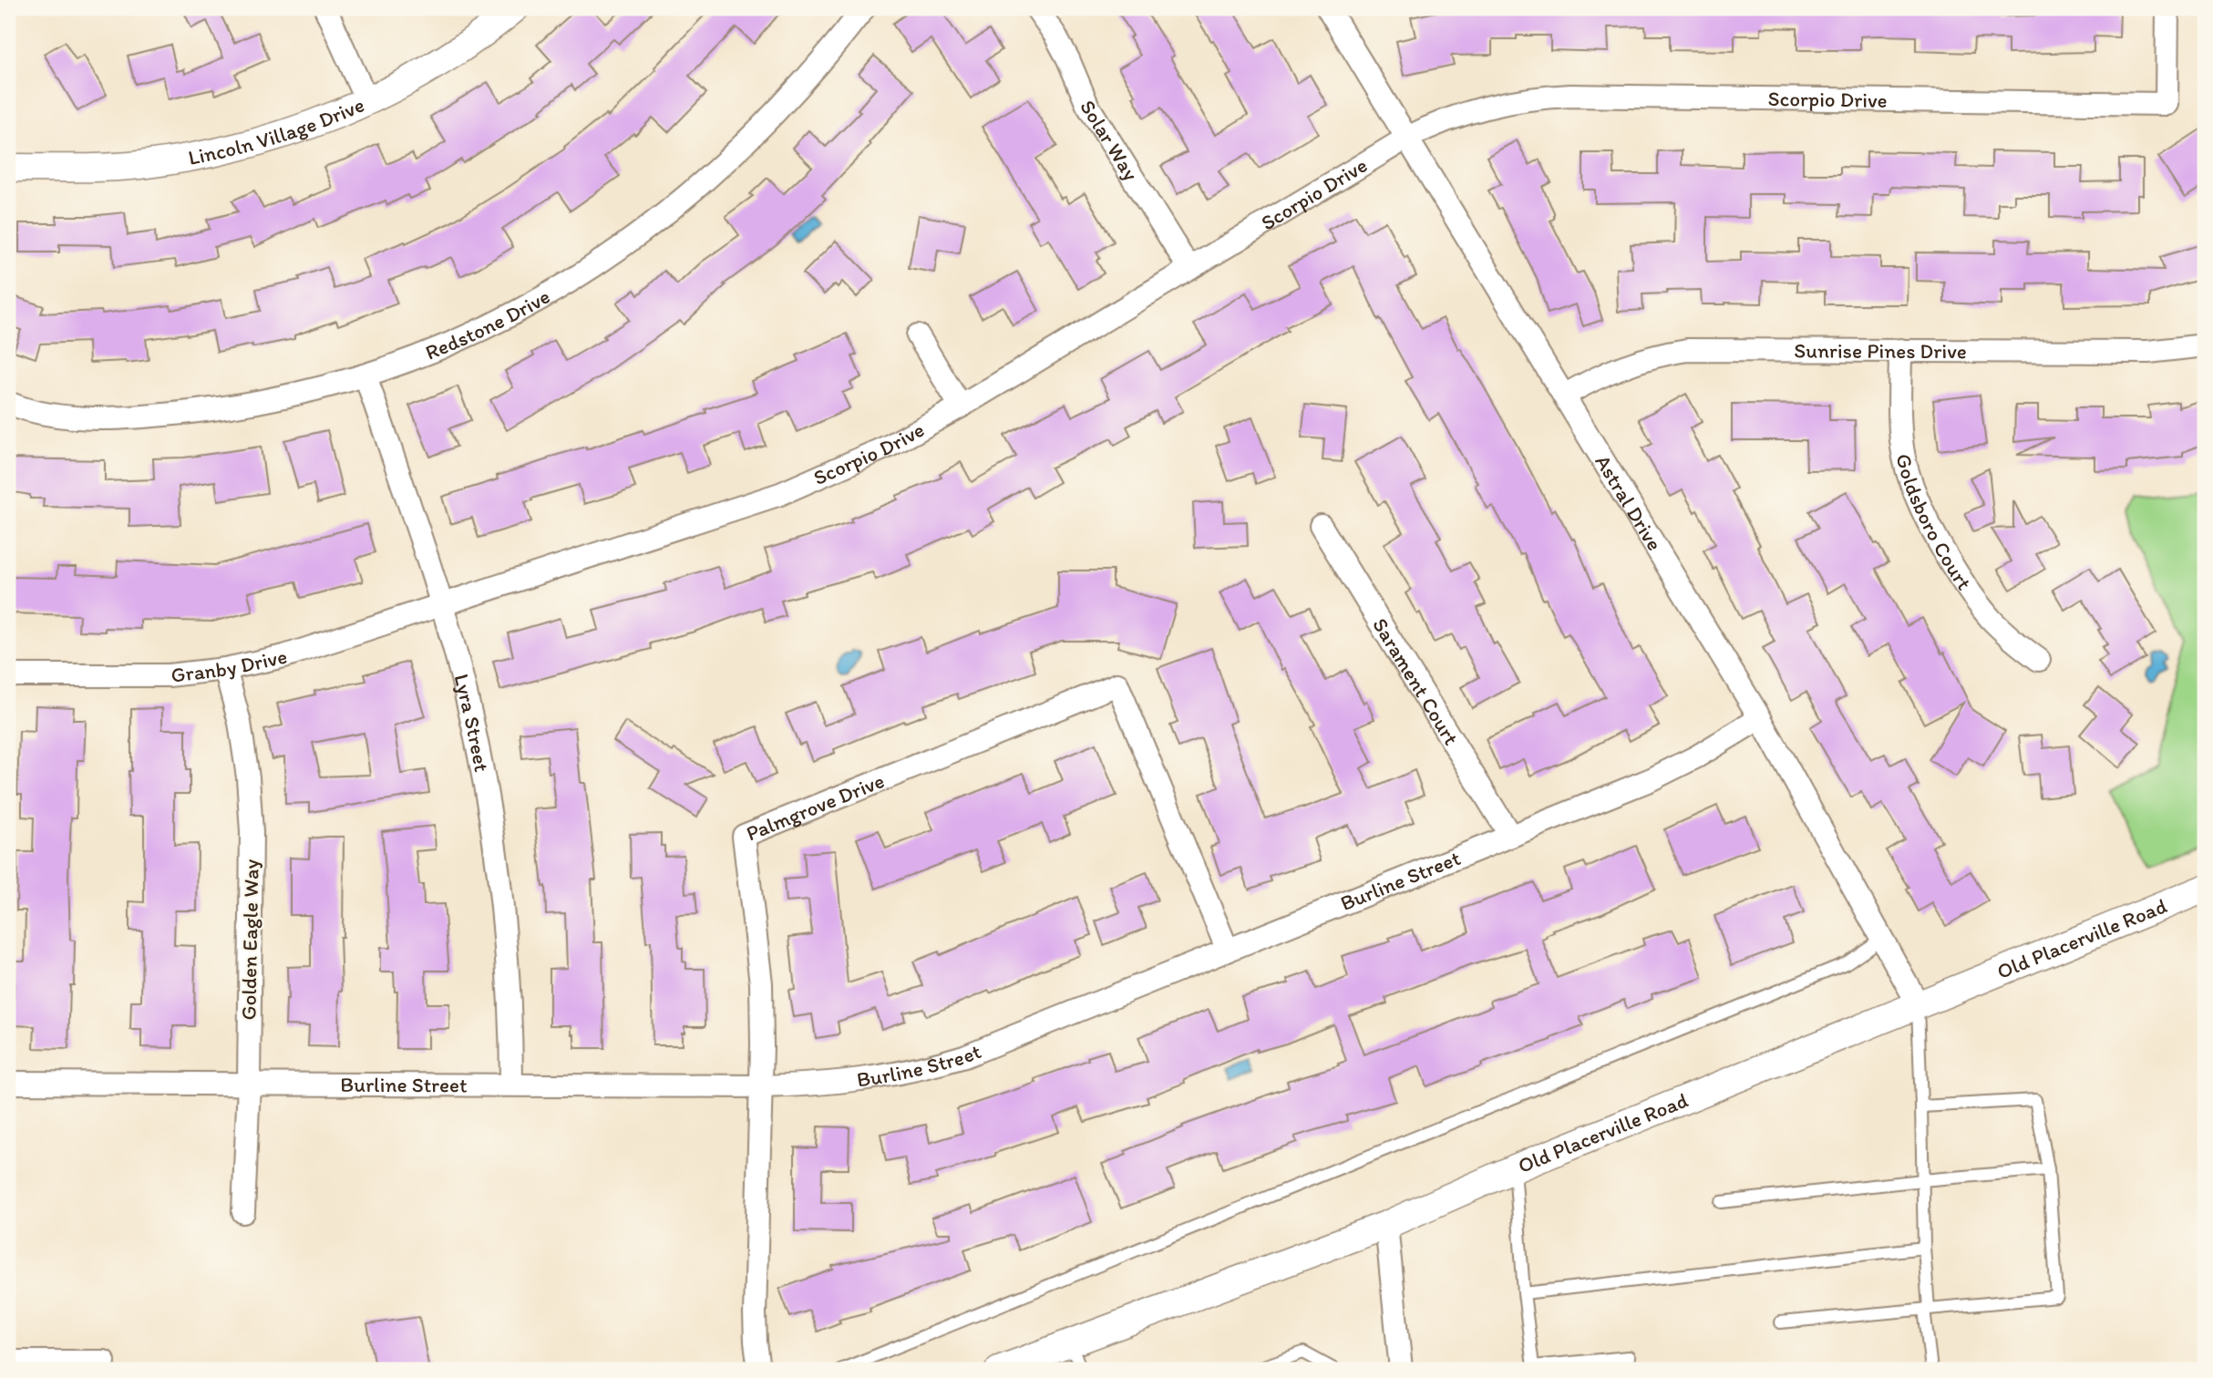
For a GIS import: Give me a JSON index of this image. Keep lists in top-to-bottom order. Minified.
{"streets":{"street":["Scorpio Drive","Lincoln Village Drive","Solar Way","Redstone Drive","Sunrise Pines Drive","Astral Drive","Goldsboro Court","Granby Drive","Sarament Court","Lyra Street","Palmgrove Drive","Burline Street","Old Placerville Road","Golden Eagle Way"]},"crossings":[["Scorpio Drive","Solar Way"],["Scorpio Drive","Astral Drive"],["Scorpio Drive","Granby Drive"],["Scorpio Drive","Lyra Street"],["Redstone Drive","Lyra Street"],["Sunrise Pines Drive","Astral Drive"],["Sunrise Pines Drive","Goldsboro Court"],["Astral Drive","Burline Street"],["Astral Drive","Old Placerville Road"],["Granby Drive","Lyra Street"],["Granby Drive","Golden Eagle Way"],["Sarament Court","Burline Street"],["Lyra Street","Burline Street"],["Palmgrove Drive","Burline Street"],["Burline Street","Golden Eagle Way"]]}
